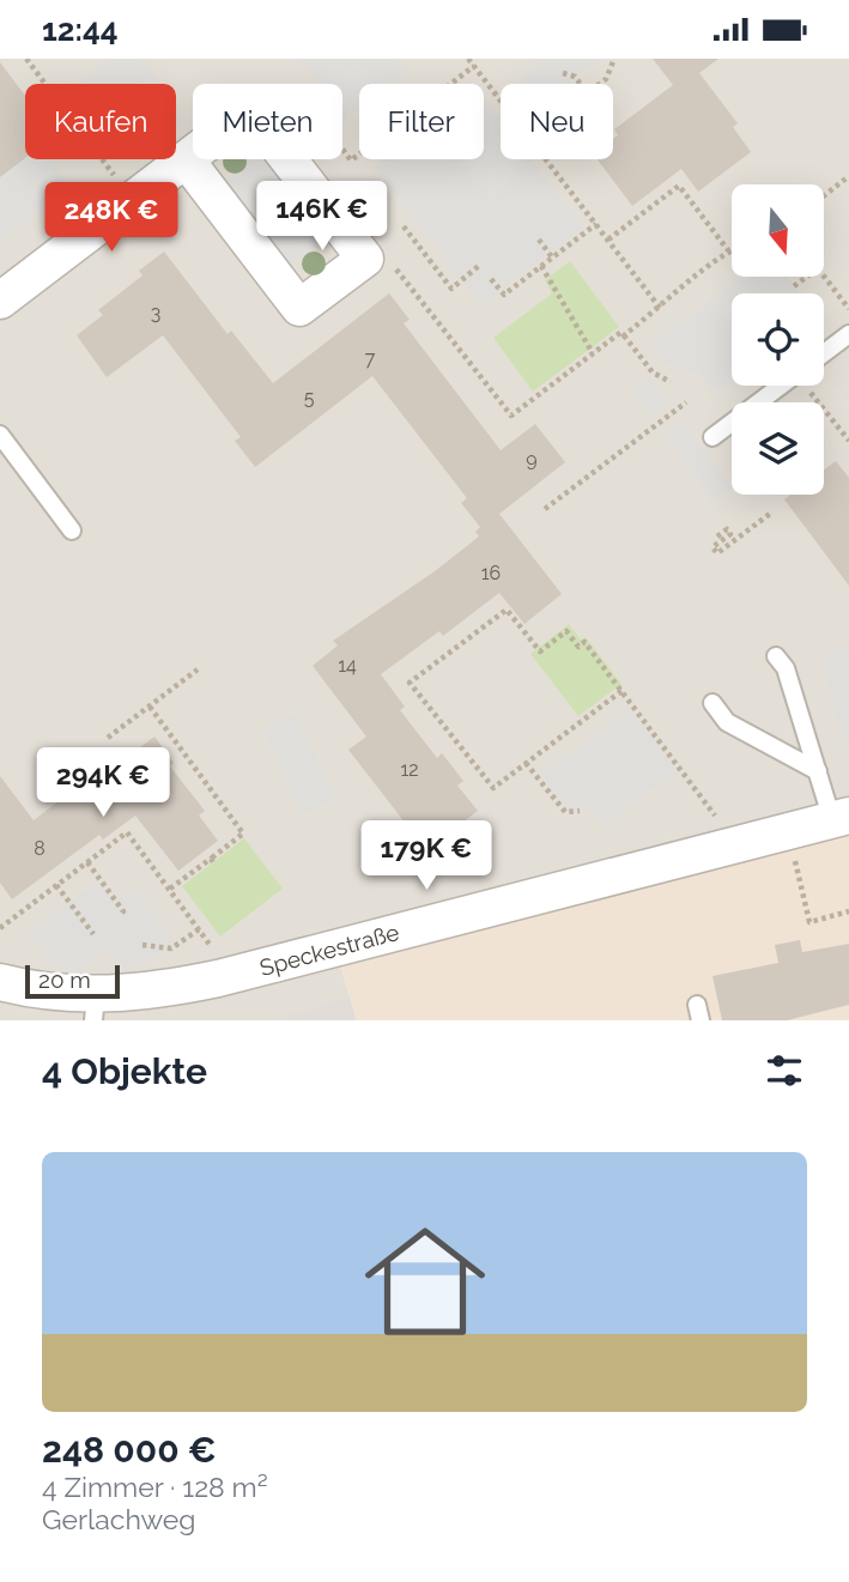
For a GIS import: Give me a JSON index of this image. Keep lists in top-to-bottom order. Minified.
{"streets":{"street":["Speckestraße"]},"house_numbers":["3","7","5","9","16","14","12","8"],"scale_bar":"20 m","north":"bottom","page":{"status":"12:44","chip":["Kaufen","Mieten","Filter","Neu"],"price":["146K €","248K €","294K €","179K €"],"scale":"20 m","heading":"4 Objekte","list":[{"name":"248 000 €","note":"4 Zimmer · 128 m² · Gerlachweg"}]}}
